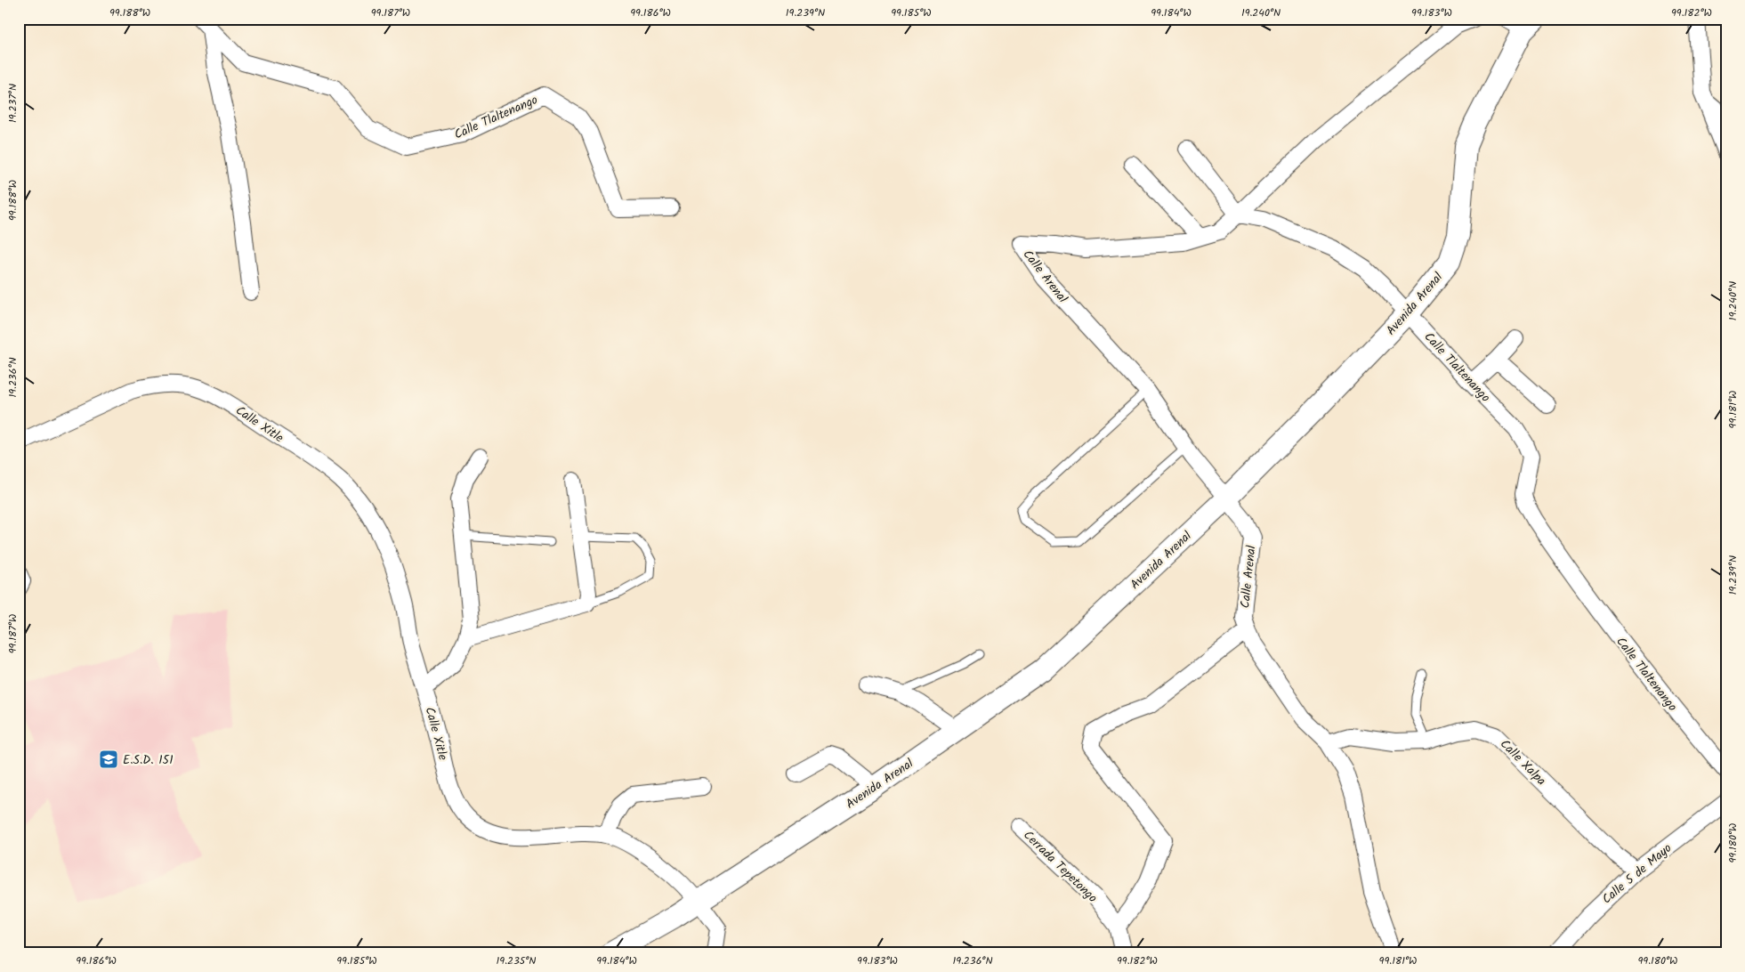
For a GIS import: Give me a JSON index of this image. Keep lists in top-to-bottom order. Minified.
{"streets":{"street":["Calle Tlaltenango","Calle Arenal","Avenida Arenal","Calle Xitle","Calle Xalpa","Cerrada Tepetongo","Calle 5 de Mayo"]},"crossings":[["Calle Tlaltenango","Avenida Arenal"],["Calle Arenal","Avenida Arenal"],["Calle Arenal","Calle Xalpa"],["Avenida Arenal","Calle Xitle"],["Calle Xalpa","Calle 5 de Mayo"]],"places":{"school or university":["E.S.D. 151"]},"coordinates":["99.188°W","99.187°W","99.186°W","19.239°N","99.185°W","99.184°W","19.240°N","99.183°W","99.182°W","19.237°N","19.236°N","99.181°W","99.180°W","19.235°N"]}
